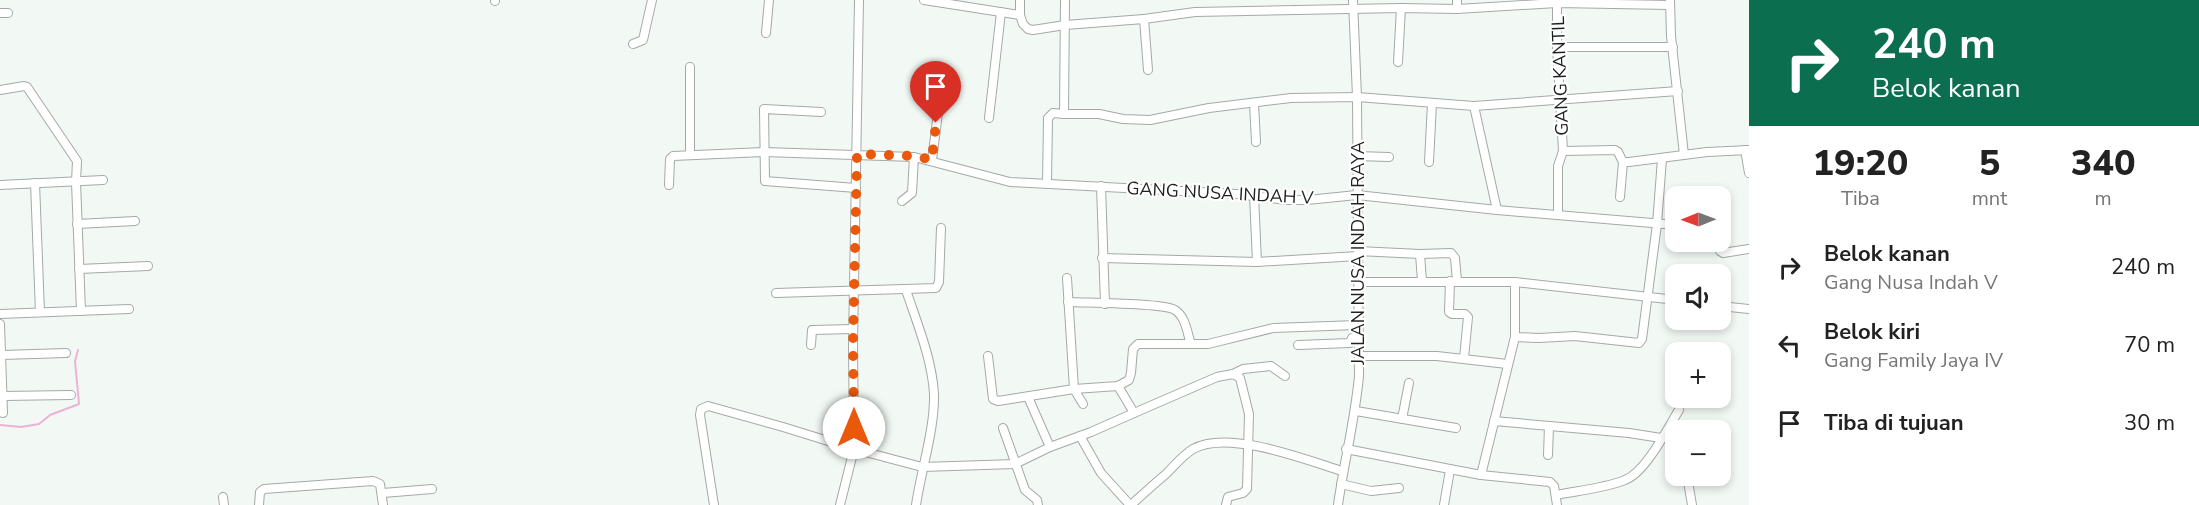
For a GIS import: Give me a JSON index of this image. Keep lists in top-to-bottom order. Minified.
{"streets":{"street":["GANG KANTIL","GANG NUSA INDAH V","JALAN NUSA INDAH RAYA"]},"crossings":[["GANG KANTIL","GANG NUSA INDAH V"],["GANG NUSA INDAH V","JALAN NUSA INDAH RAYA"]],"north":"left","page":{"turn":["240 m","Belok kanan"],"eta":["19:20","Tiba","5","mnt","340","m"],"map_buttons":["+","−"],"list":[{"name":"Belok kanan","note":"Gang Nusa Indah V","value":"240 m"},{"name":"Belok kiri","note":"Gang Family Jaya IV","value":"70 m"},{"name":"Tiba di tujuan","value":"30 m"}]}}
